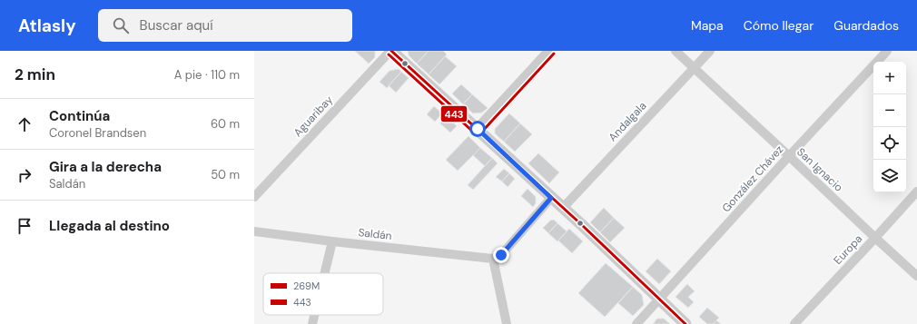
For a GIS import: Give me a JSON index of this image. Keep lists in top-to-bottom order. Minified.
{"streets":{"street":["Aguaribay","Andalgala","San Ignacio","González Chávez","Saldán","Europa"]},"crossings":[["Andalgala","San Ignacio"],["San Ignacio","González Chávez"],["San Ignacio","Europa"]],"lines":["transit line 269M","transit line 443"],"legend":["269M","443"],"page":{"header":"Atlasly","search":"Buscar aquí","nav":["Mapa","Cómo llegar","Guardados"],"heading":["2 min","A pie · 110 m"],"map_buttons":["+","−"],"list":[["Continúa","Coronel Brandsen","60 m"],["Gira a la derecha","Saldán","50 m"],"Llegada al destino"]}}
